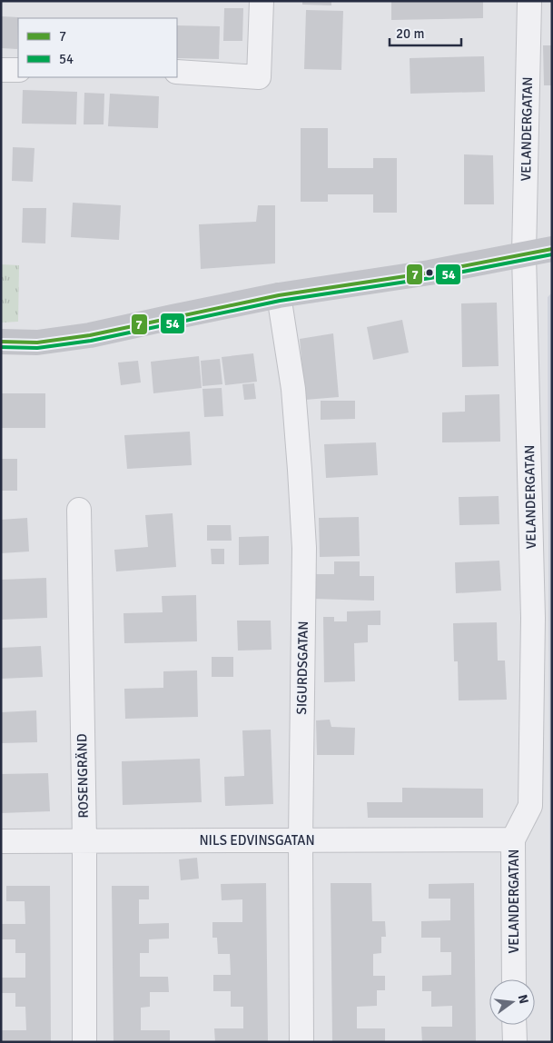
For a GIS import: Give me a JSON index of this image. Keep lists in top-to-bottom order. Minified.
{"streets":{"street":["VELANDERGATAN","SIGURDSGATAN","ROSENGRÄND","NILS EDVINSGATAN"]},"crossings":[["VELANDERGATAN","NILS EDVINSGATAN"],["SIGURDSGATAN","NILS EDVINSGATAN"],["ROSENGRÄND","NILS EDVINSGATAN"]],"lines":["transit line 7","transit line 54"],"legend":["7","54"],"scale_bar":"20 m","north":"right"}
